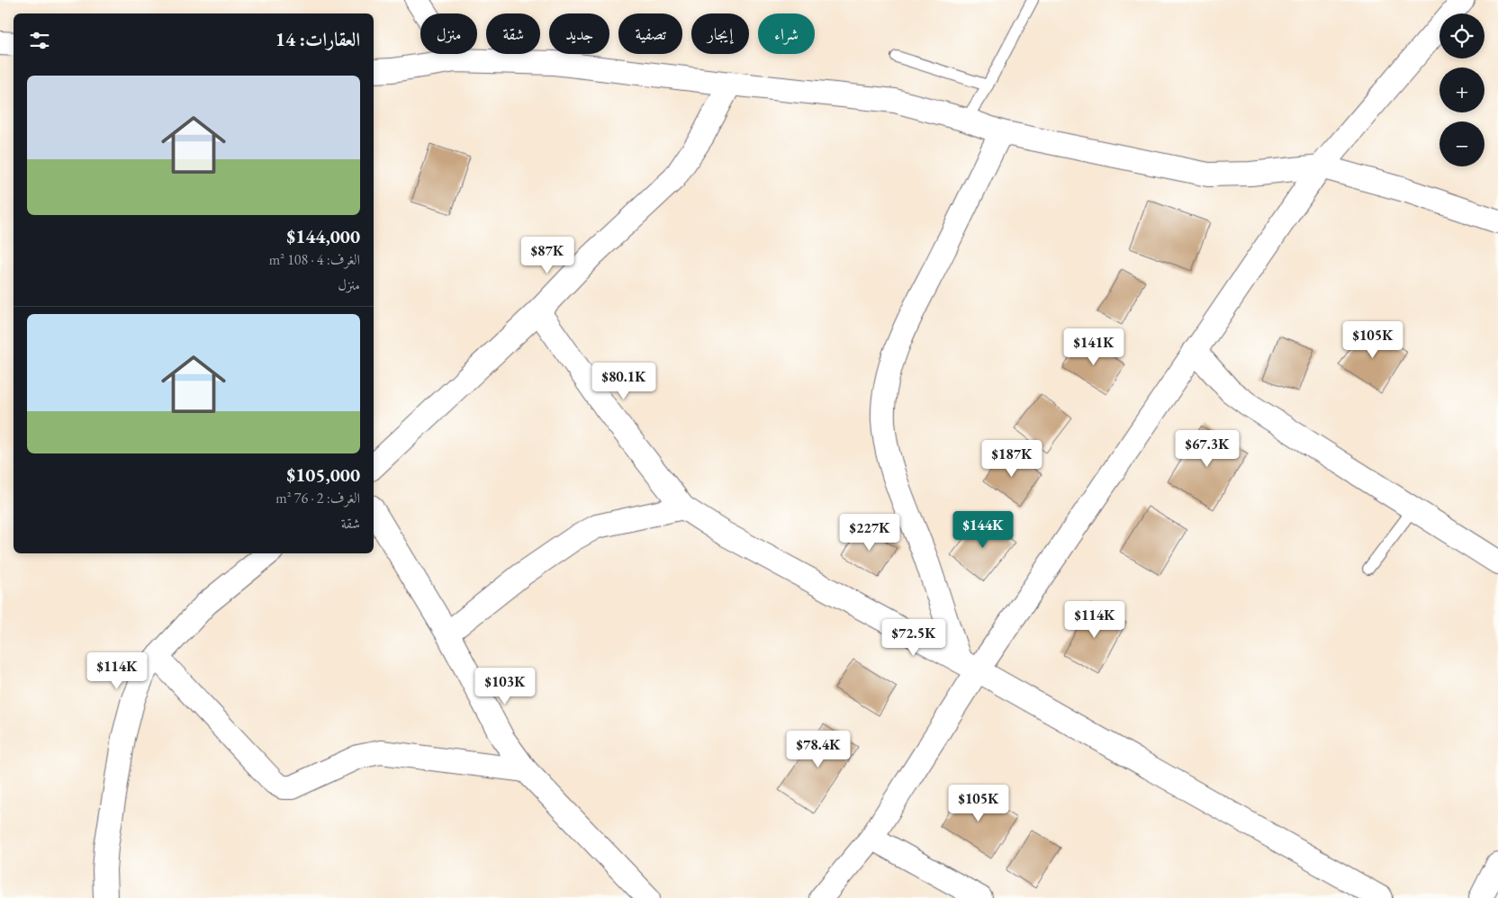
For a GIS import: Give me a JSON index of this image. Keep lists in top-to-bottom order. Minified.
{"page":{"map_buttons":["+","−"],"chip":["شراء","إيجار","تصفية","جديد","شقة","منزل"],"heading":"العقارات: 14","list":[{"name":"$144,000","note":"الغرف: 4 · 108 m² · منزل"},{"name":"$105,000","note":"الغرف: 2 · 76 m² · شقة"}],"price":["$87K","$105K","$141K","$80.1K","$67.3K","$187K","$144K","$227K","$114K","$72.5K","$114K","$103K","$78.4K","$105K"]}}
